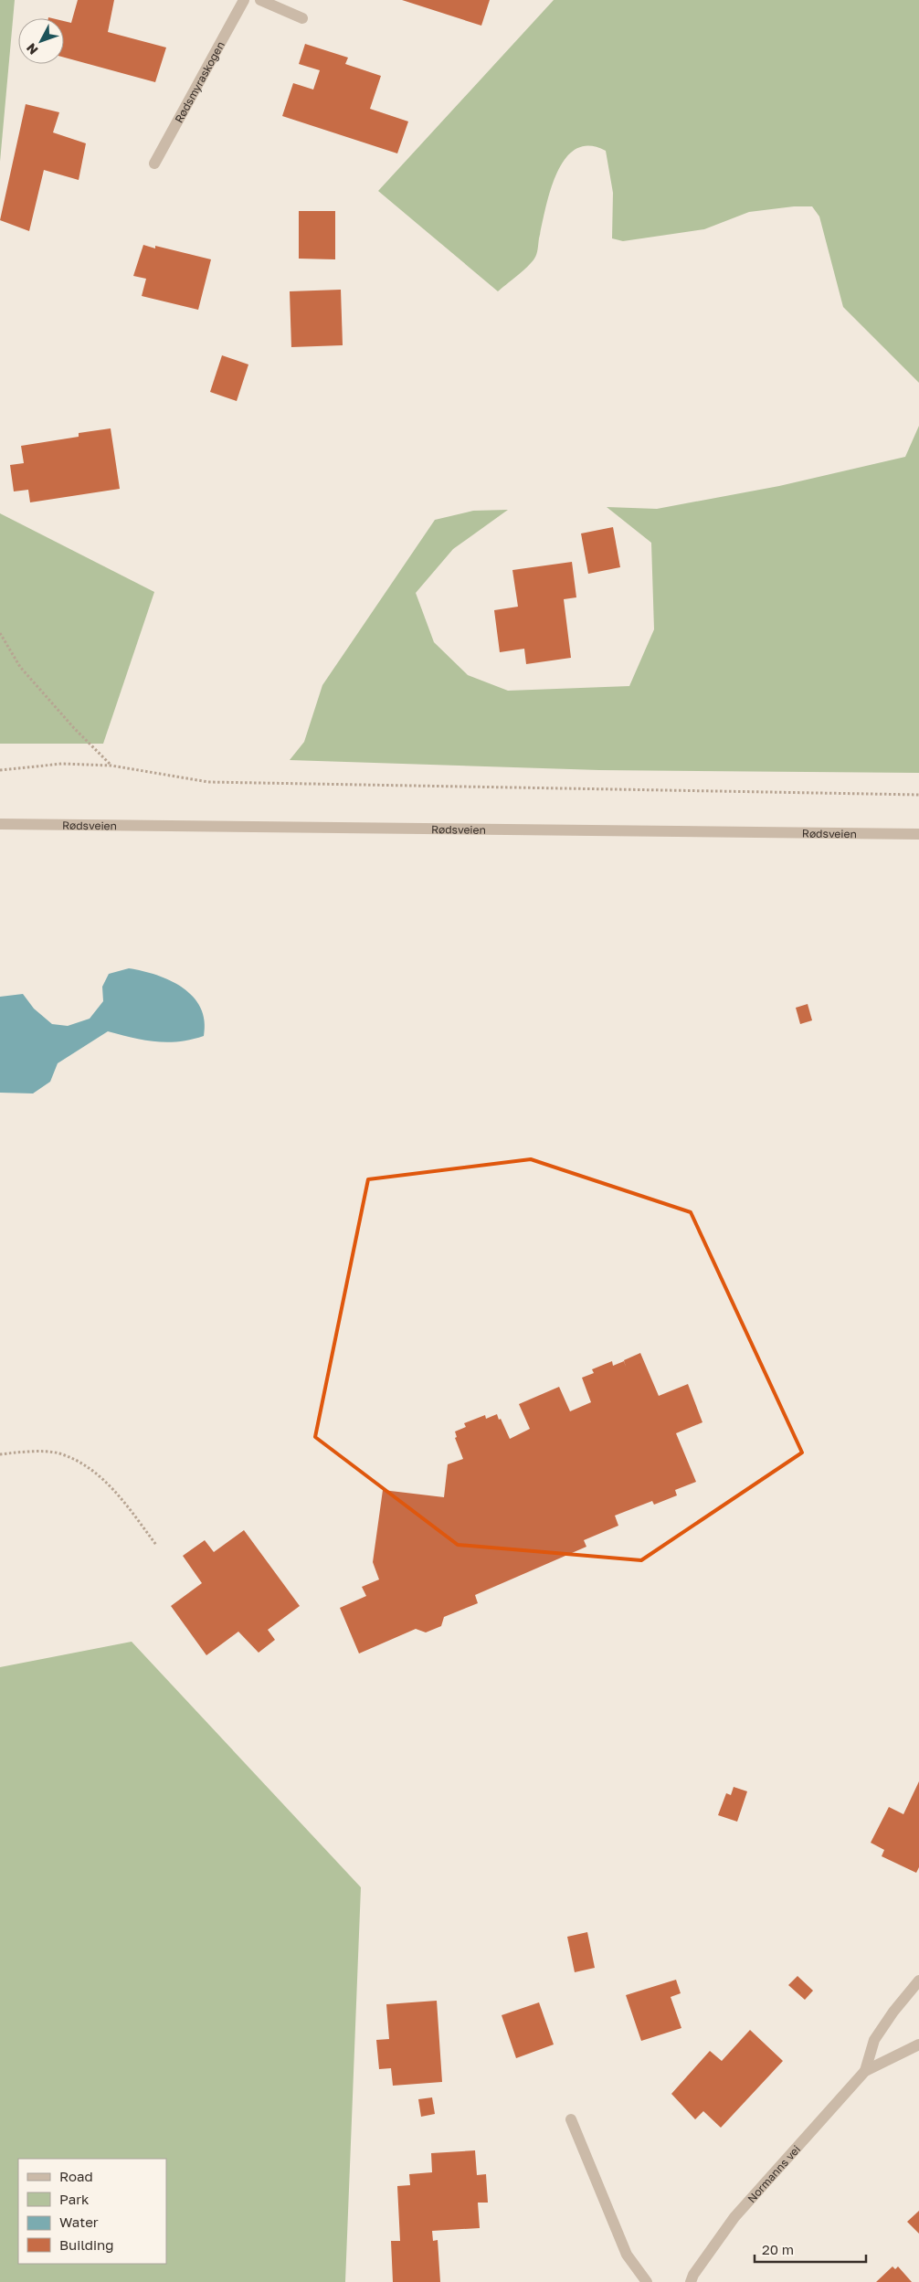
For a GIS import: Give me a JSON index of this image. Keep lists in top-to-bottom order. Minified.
{"streets":{"street":["Rødsmyraskogen","Rødsveien","Normanns vei"]},"legend":["Road","Park","Water","Building"],"scale_bar":"20 m","north":"bottom left"}
